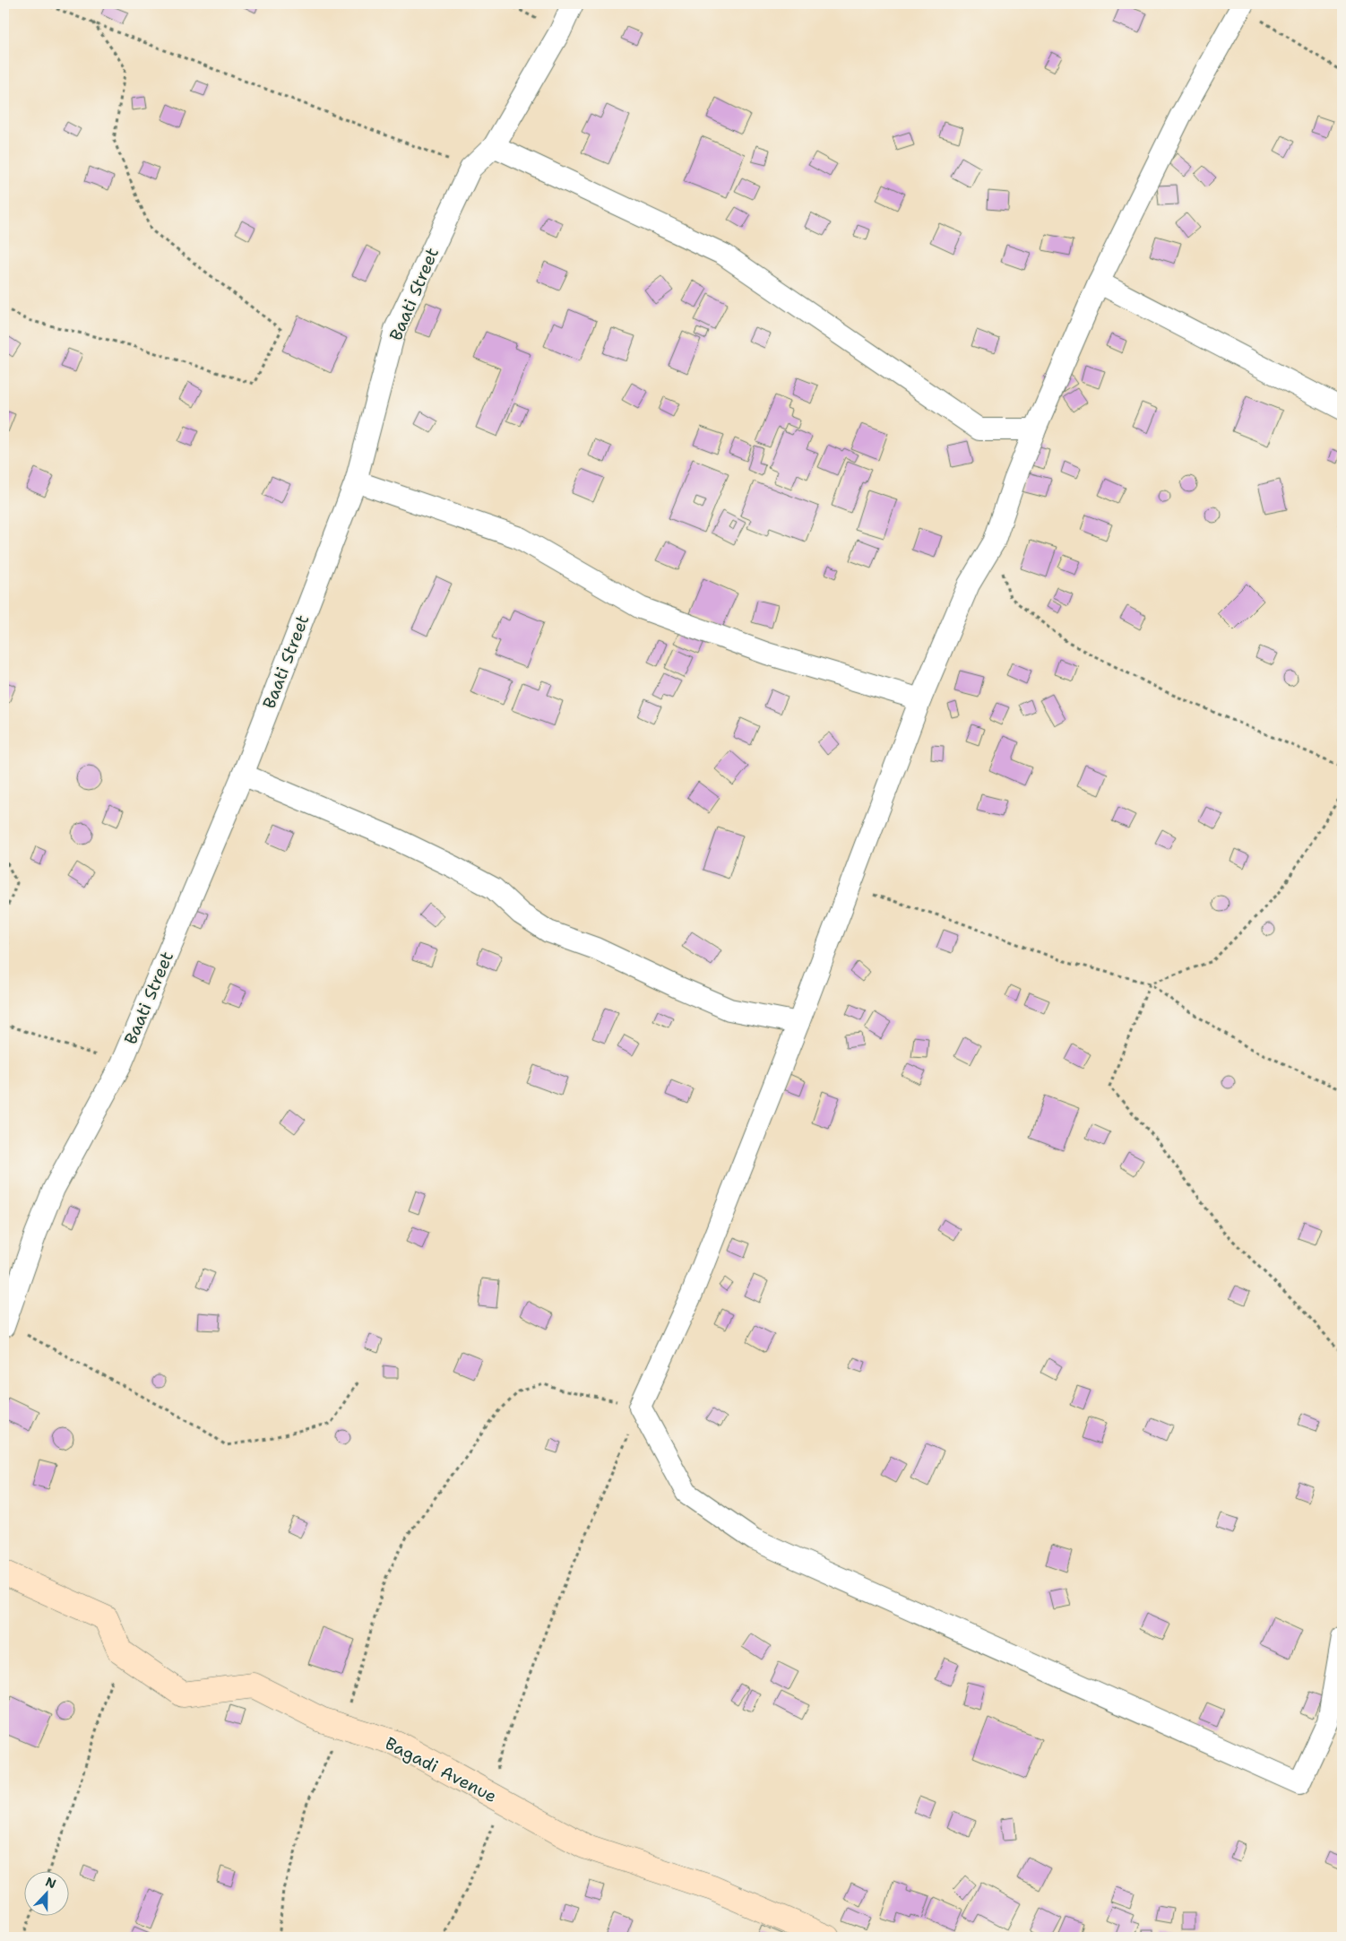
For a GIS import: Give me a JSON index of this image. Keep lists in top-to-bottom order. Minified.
{"streets":{"street":["Baati Street","Bagadi Avenue"]},"north":"top"}
